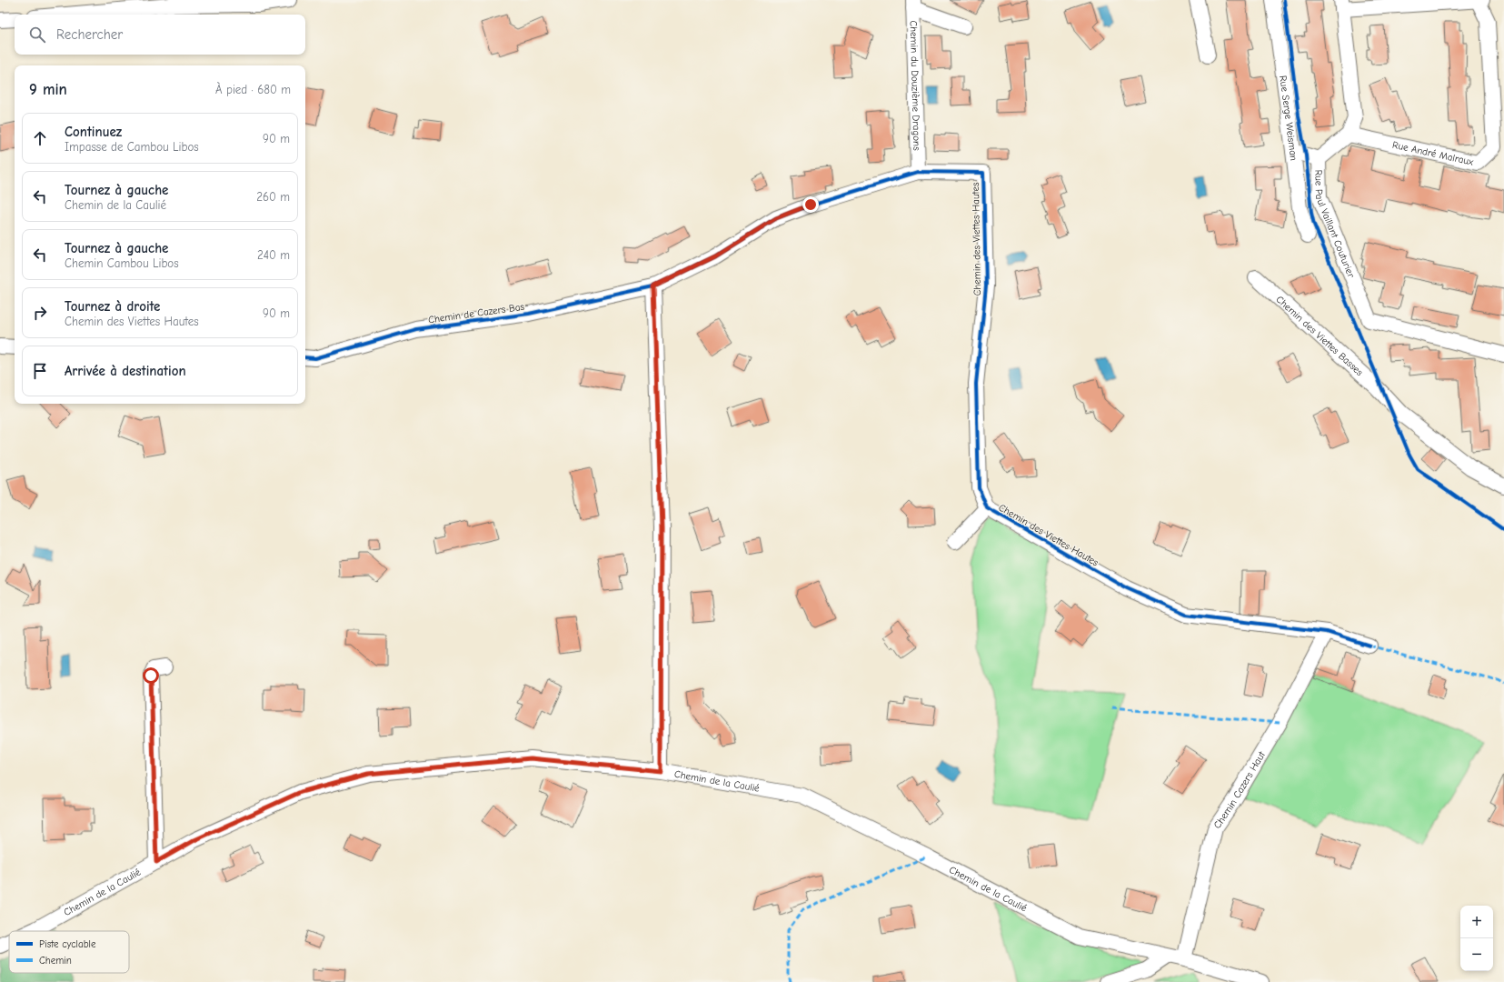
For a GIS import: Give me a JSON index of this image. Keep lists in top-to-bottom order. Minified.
{"streets":{"street":["Chemin du Douzième Dragons","Rue Serge Weisman","Rue André Malraux","Rue Paul Vaillant Couturier","Chemin des Viettes Hautes","Chemin de Cazers Bas","Chemin des Viettes Basses","Chemin de la Caulié","Chemin Cazers Haut"]},"crossings":[["Chemin du Douzième Dragons","Chemin des Viettes Hautes"],["Rue André Malraux","Rue Paul Vaillant Couturier"],["Chemin des Viettes Hautes","Chemin de Cazers Bas"],["Chemin des Viettes Hautes","Chemin Cazers Haut"],["Chemin de la Caulié","Chemin Cazers Haut"]],"legend":["Piste cyclable","Chemin"],"page":{"search":"Rechercher","heading":["9 min","À pied · 680 m"],"list":[["Continuez","Impasse de Cambou Libos","90 m"],["Tournez à gauche","Chemin de la Caulié","260 m"],["Tournez à gauche","Chemin Cambou Libos","240 m"],["Tournez à droite","Chemin des Viettes Hautes","90 m"],"Arrivée à destination"],"map_buttons":["+","−"]}}
